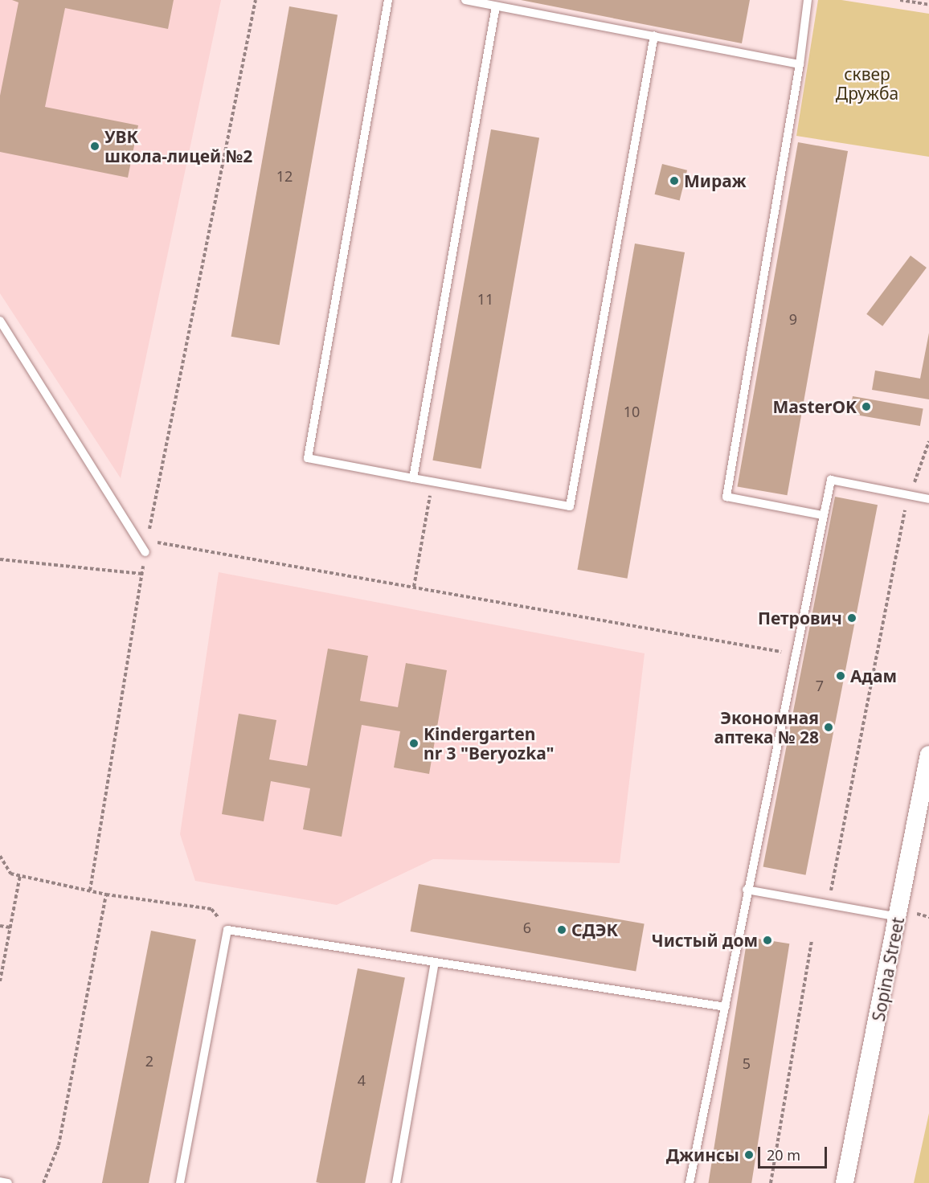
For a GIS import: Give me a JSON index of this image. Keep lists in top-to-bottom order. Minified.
{"streets":{"street":["Sopina Street"]},"parks":["сквер Дружба"],"places":["УВК школа-лицей №2","Мираж","MasterOK","Петрович","Адам","Экономная аптека № 28","Kindergarten nr 3 \"Beryozka\"","СДЭК","Чистый дом","Джинсы"],"house_numbers":["12","11","9","10","7","6","2","5","4"],"scale_bar":"20 m"}
